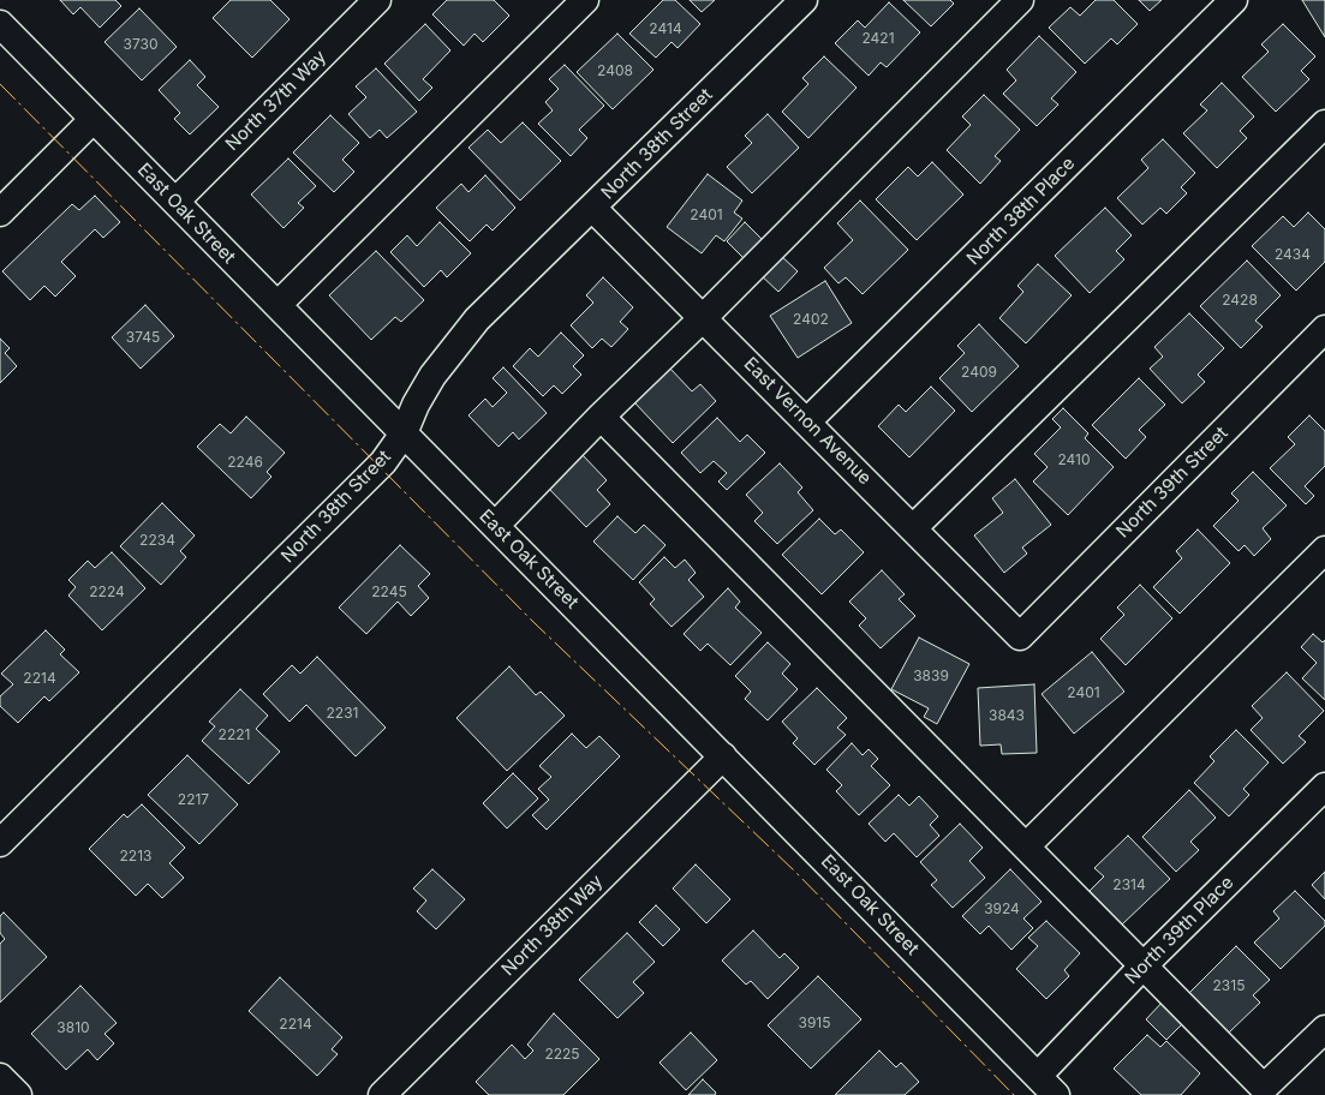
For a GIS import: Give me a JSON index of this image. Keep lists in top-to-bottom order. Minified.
{"streets":{"street":["North 37th Way","North 38th Street","North 38th Place","East Oak Street","East Vernon Avenue","North 39th Street","North 38th Way","North 39th Place"]},"crossings":[["North 37th Way","East Oak Street"],["North 38th Street","East Oak Street"],["North 38th Street","East Vernon Avenue"],["North 38th Place","East Vernon Avenue"],["East Oak Street","North 38th Way"],["East Oak Street","North 39th Place"],["East Vernon Avenue","North 39th Street"]],"house_numbers":["2414","2421","3730","2408","2401","2434","2428","2402","3745","2409","2410","2246","2234","2224","2245","3839","2214","2401","2231","3843","2221","2217","2213","2314","3924","2315","3915","2214","3810","2225"]}
